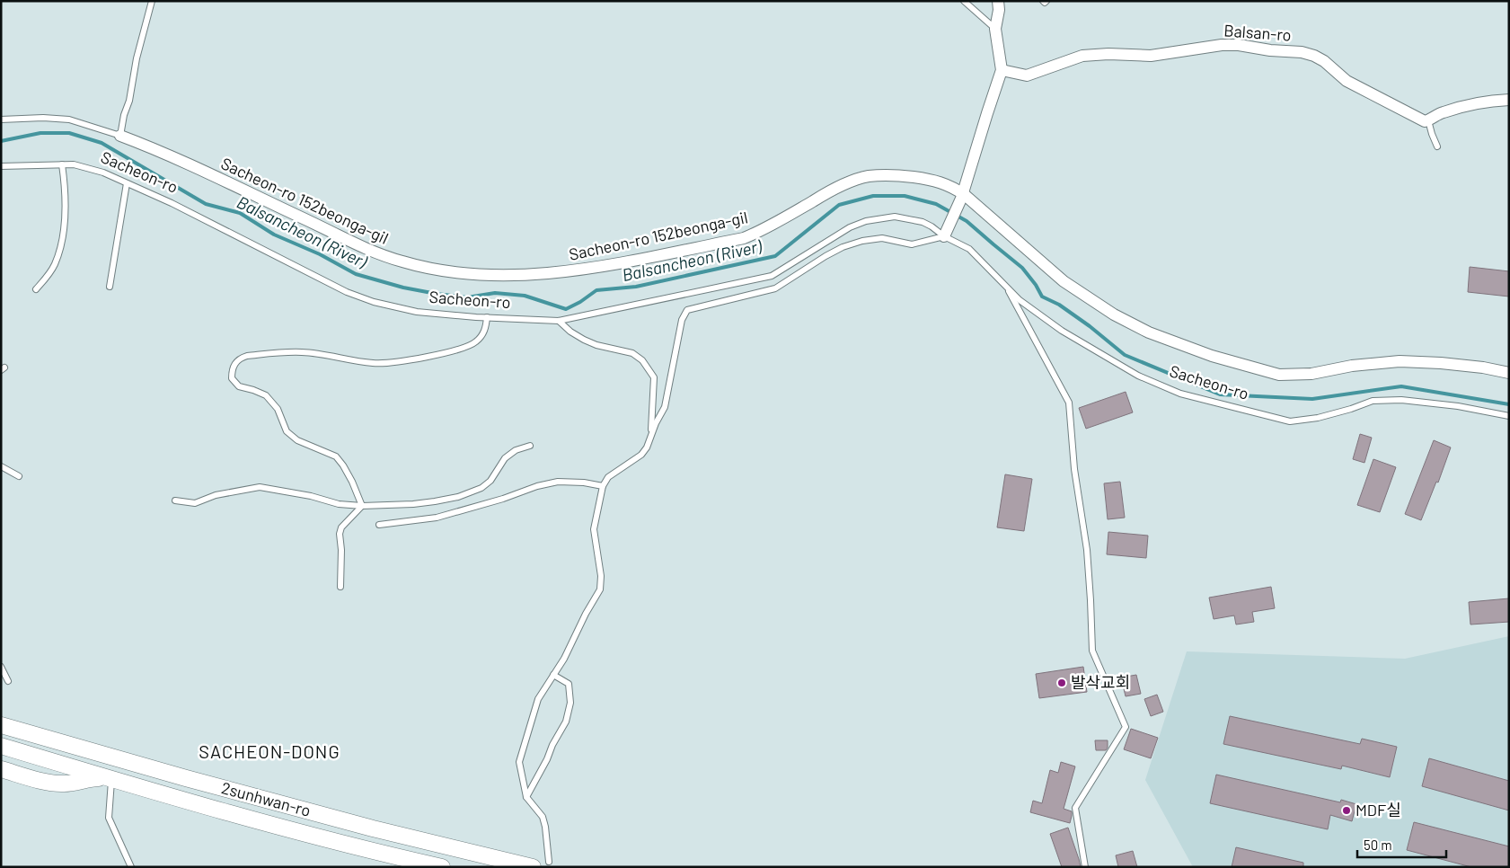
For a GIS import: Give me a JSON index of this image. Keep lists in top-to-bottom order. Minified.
{"streets":{"street":["Balsan-ro","Sacheon-ro 152beonga-gil","2sunhwan-ro"],"lane":["Sacheon-ro"]},"districts":["SACHEON-DONG"],"water":["Balsancheon (River)"],"places":["발삭교회","MDF실"],"scale_bar":"50 m"}
